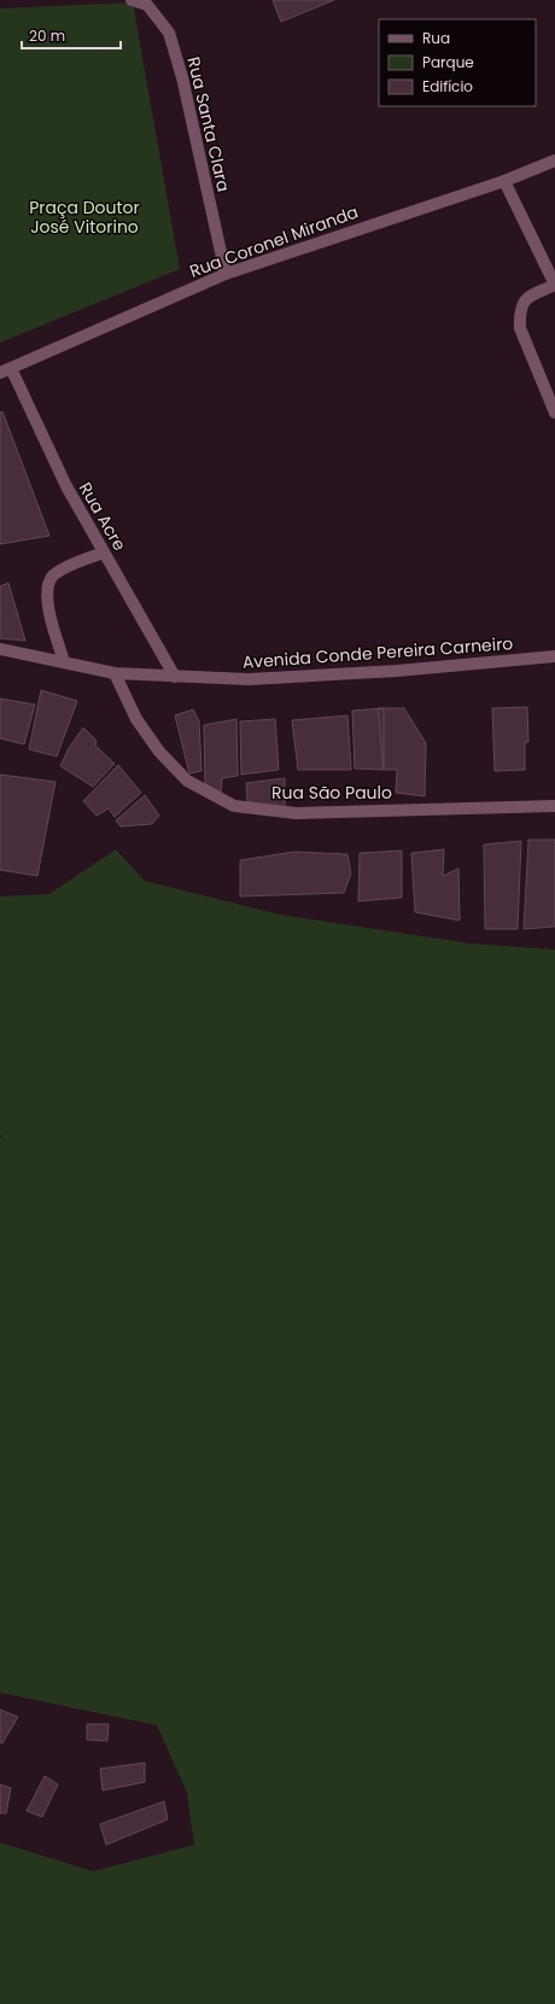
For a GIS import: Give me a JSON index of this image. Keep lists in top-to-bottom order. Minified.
{"streets":{"street":["Rua Santa Clara","Rua Coronel Miranda","Rua Acre","Avenida Conde Pereira Carneiro","Rua São Paulo"]},"crossings":[["Rua Santa Clara","Rua Coronel Miranda"],["Rua Coronel Miranda","Rua Acre"],["Rua Acre","Avenida Conde Pereira Carneiro"],["Avenida Conde Pereira Carneiro","Rua São Paulo"]],"parks":["Praça Doutor José Vitorino"],"legend":["Rua","Parque","Edifício"],"scale_bar":"20 m"}
